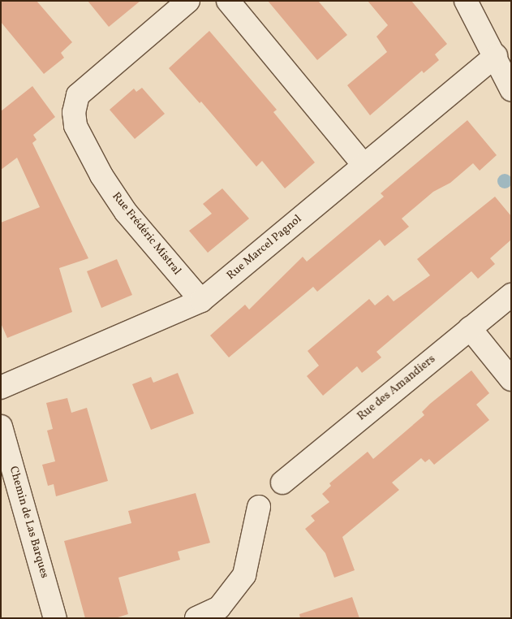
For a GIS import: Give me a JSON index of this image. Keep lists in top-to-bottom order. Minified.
{"streets":{"street":["Rue Frédéric Mistral","Rue Marcel Pagnol","Rue des Amandiers","Chemin de Las Barques"]},"crossings":[["Rue Frédéric Mistral","Rue Marcel Pagnol"]]}
